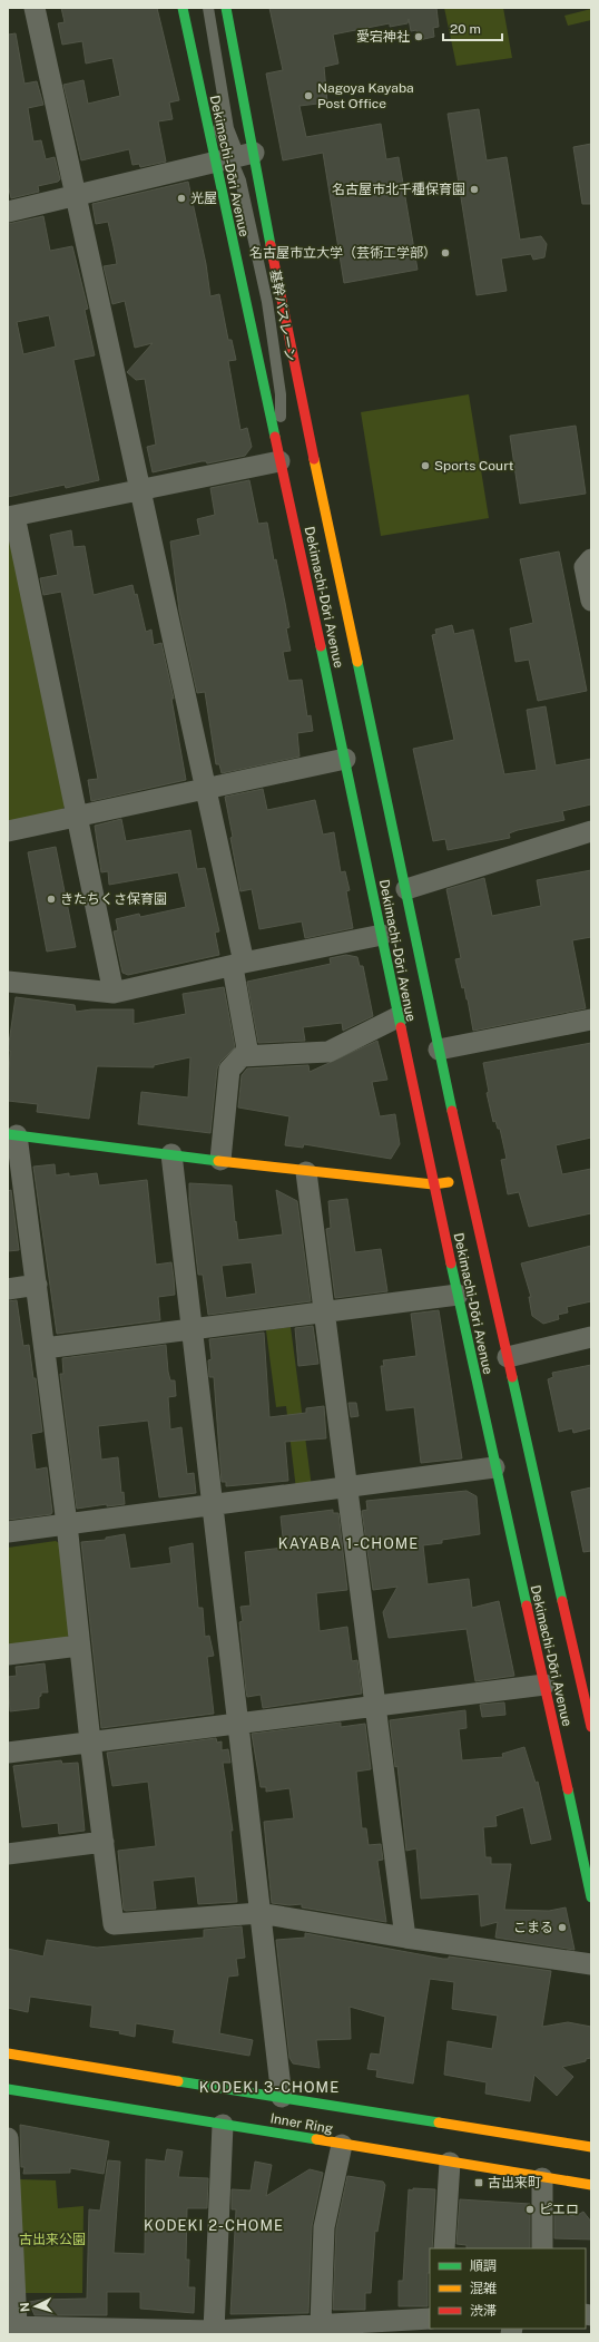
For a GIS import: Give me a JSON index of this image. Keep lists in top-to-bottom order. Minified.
{"streets":{"main road":["Dekimachi-Dōri Avenue","Inner Ring"],"lane":["基幹バスレーン"]},"crossings":[["Dekimachi-Dōri Avenue","基幹バスレーン"]],"districts":["KAYABA 1-CHOME","KODEKI 3-CHOME","KODEKI 2-CHOME"],"parks":["古出来公園"],"places":{"other":["愛宕神社","Nagoya Kayaba Post Office","名古屋市北千種保育園","光屋","名古屋市立大学（芸術工学部）","Sports Court","きたちくさ保育園","こまる","ピエロ"],"transit":["古出来町"]},"legend":["順調","混雑","渋滞"],"scale_bar":"20 m","north":"left"}
